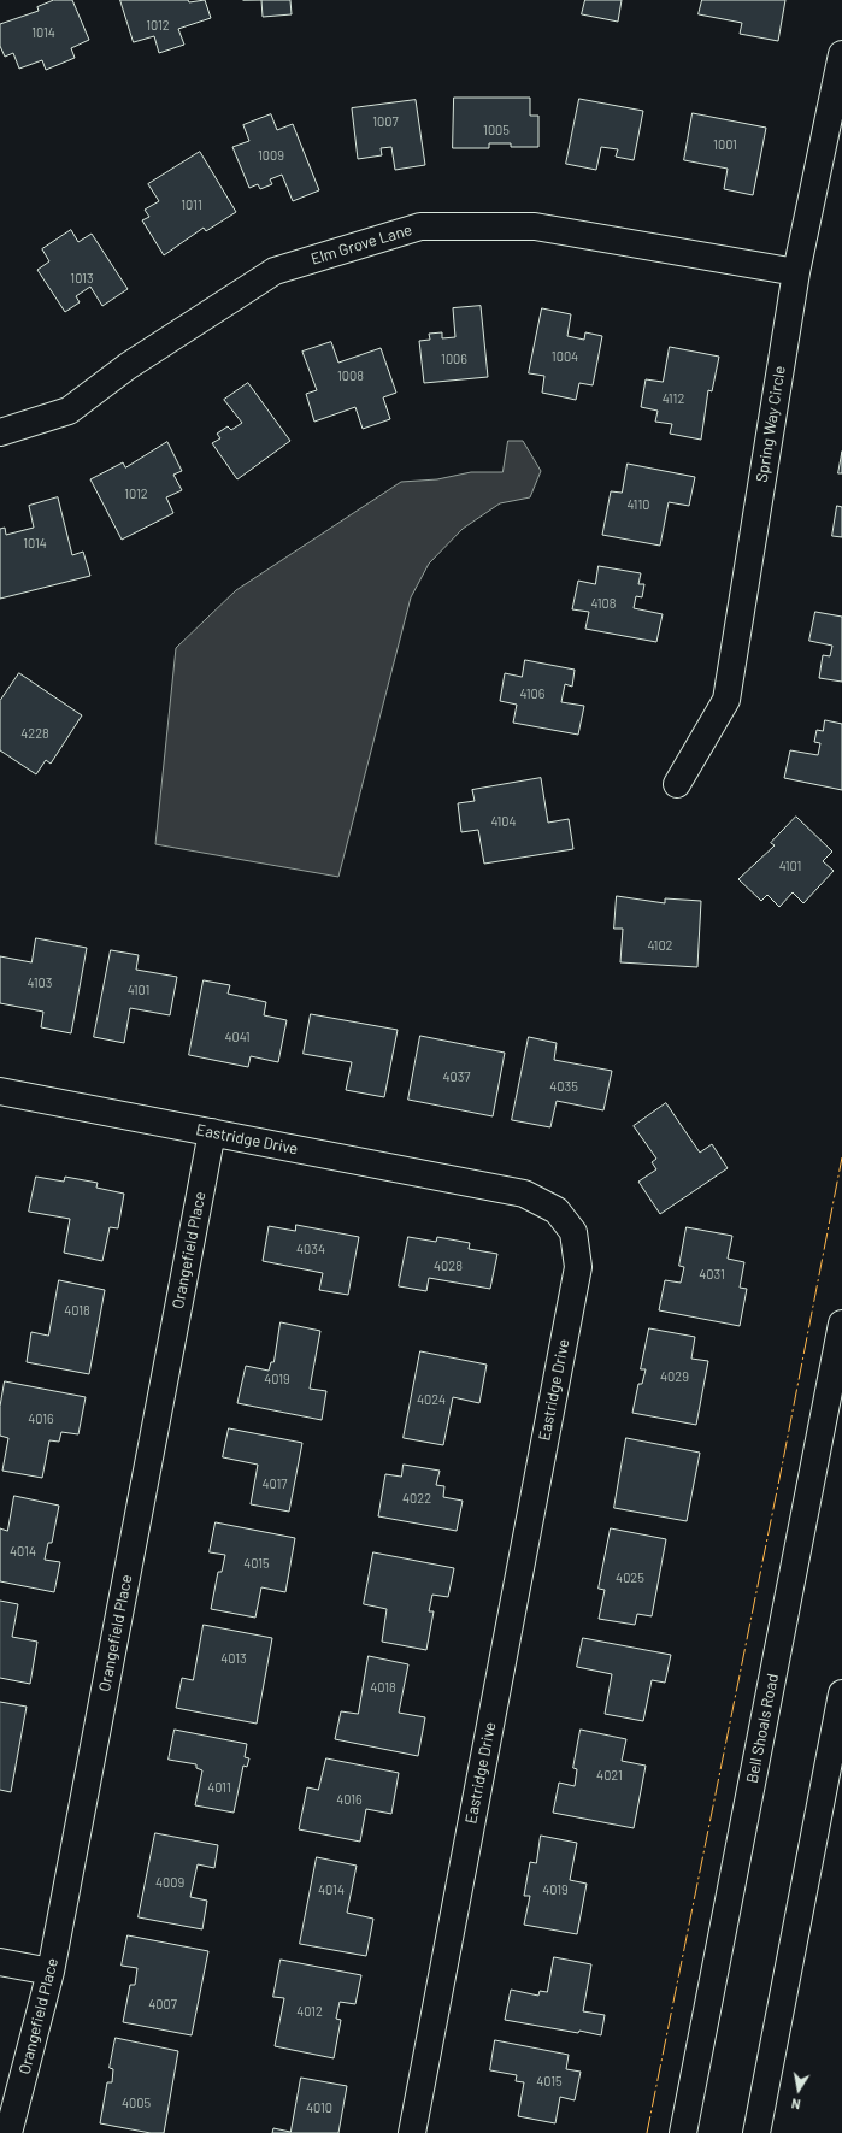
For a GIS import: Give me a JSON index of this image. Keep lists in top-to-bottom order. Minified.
{"streets":{"street":["Elm Grove Lane","Spring Way Circle","Eastridge Drive","Orangefield Place","Bell Shoals Road"]},"crossings":[["Elm Grove Lane","Spring Way Circle"],["Eastridge Drive","Orangefield Place"]],"house_numbers":["1012","1014","1007","1005","1001","1009","1011","1013","1004","1006","1008","4112","1012","4110","1014","4108","4106","4228","4104","4101","4102","4103","4101","4041","4037","4035","4034","4028","4031","4018","4029","4019","4024","4016","4017","4022","4014","4015","4025","4013","4018","4021","4011","4016","4009","4014","4019","4007","4012","4015","4005","4010"],"north":"bottom"}
